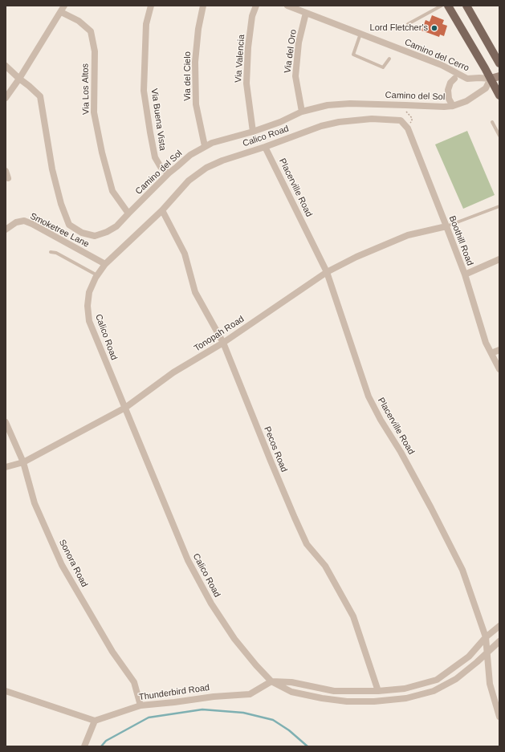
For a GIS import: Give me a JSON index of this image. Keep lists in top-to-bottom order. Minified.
{"streets":{"street":["Via del Oro","Camino del Cerro","Via Valencia","Via del Cielo","Via Los Altos","Camino del Sol","Via Buena Vista","Calico Road","Placerville Road","Smoketree Lane","Boothill Road","Tonopah Road","Pecos Road","Sonora Road","Thunderbird Road"]},"crossings":[["Via del Oro","Camino del Cerro"],["Via del Oro","Camino del Sol"],["Camino del Cerro","Camino del Sol"],["Via Valencia","Camino del Sol"],["Via del Cielo","Camino del Sol"],["Via Los Altos","Camino del Sol"],["Camino del Sol","Via Buena Vista"],["Calico Road","Placerville Road"],["Calico Road","Smoketree Lane"],["Calico Road","Boothill Road"],["Calico Road","Tonopah Road"],["Calico Road","Pecos Road"],["Calico Road","Thunderbird Road"],["Placerville Road","Tonopah Road"],["Boothill Road","Tonopah Road"],["Tonopah Road","Pecos Road"],["Tonopah Road","Sonora Road"],["Sonora Road","Thunderbird Road"]],"places":["Lord Fletcher's"]}
